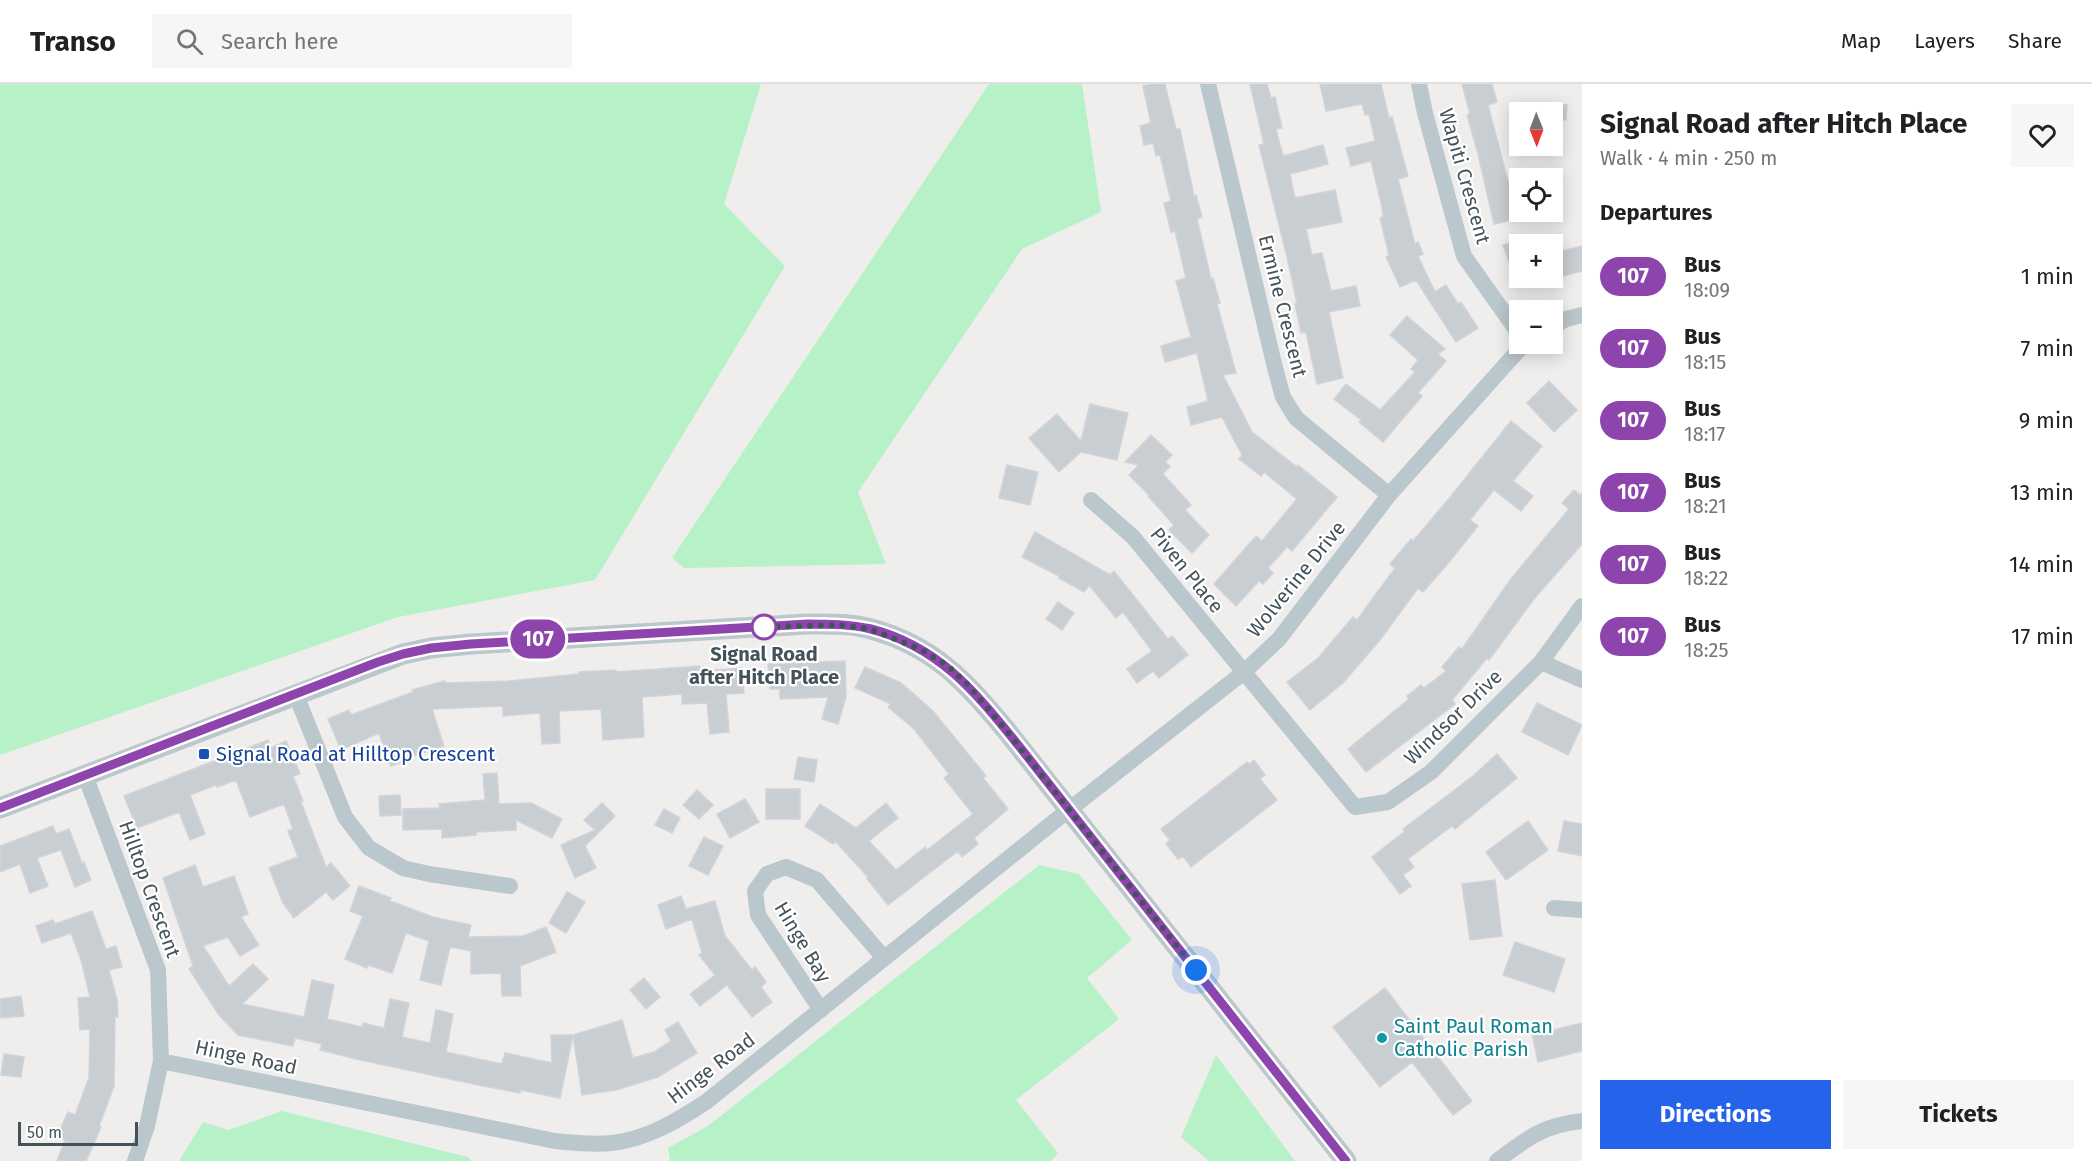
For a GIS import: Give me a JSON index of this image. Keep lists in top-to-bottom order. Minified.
{"streets":{"street":["Wapiti Crescent","Ermine Crescent","Piven Place","Wolverine Drive","Windsor Drive","Hilltop Crescent","Hinge Bay","Hinge Road"]},"crossings":[["Ermine Crescent","Wolverine Drive"],["Piven Place","Wolverine Drive"],["Piven Place","Windsor Drive"],["Wolverine Drive","Windsor Drive"],["Wolverine Drive","Hinge Road"],["Hilltop Crescent","Hinge Road"],["Hinge Bay","Hinge Road"]],"places":{"other":["Signal Road after Hitch Place","Saint Paul Roman Catholic Parish"],"transit":["Signal Road at Hilltop Crescent"]},"lines":["bus line 107"],"scale_bar":"50 m","north":"bottom","page":{"header":"Transo","search":"Search here","nav":["Map","Layers","Share"],"on_map":"107","heading":[["Signal Road after Hitch Place","Walk · 4 min · 250 m"],"Departures"],"map_buttons":["+","−"],"list":[{"mark":"107","name":"Bus","note":"18:09","value":"1 min"},{"mark":"107","name":"Bus","note":"18:15","value":"7 min"},{"mark":"107","name":"Bus","note":"18:17","value":"9 min"},{"mark":"107","name":"Bus","note":"18:21","value":"13 min"},{"mark":"107","name":"Bus","note":"18:22","value":"14 min"},{"mark":"107","name":"Bus","note":"18:25","value":"17 min"}],"buttons":["Directions","Tickets"],"scale":"50 m"}}
